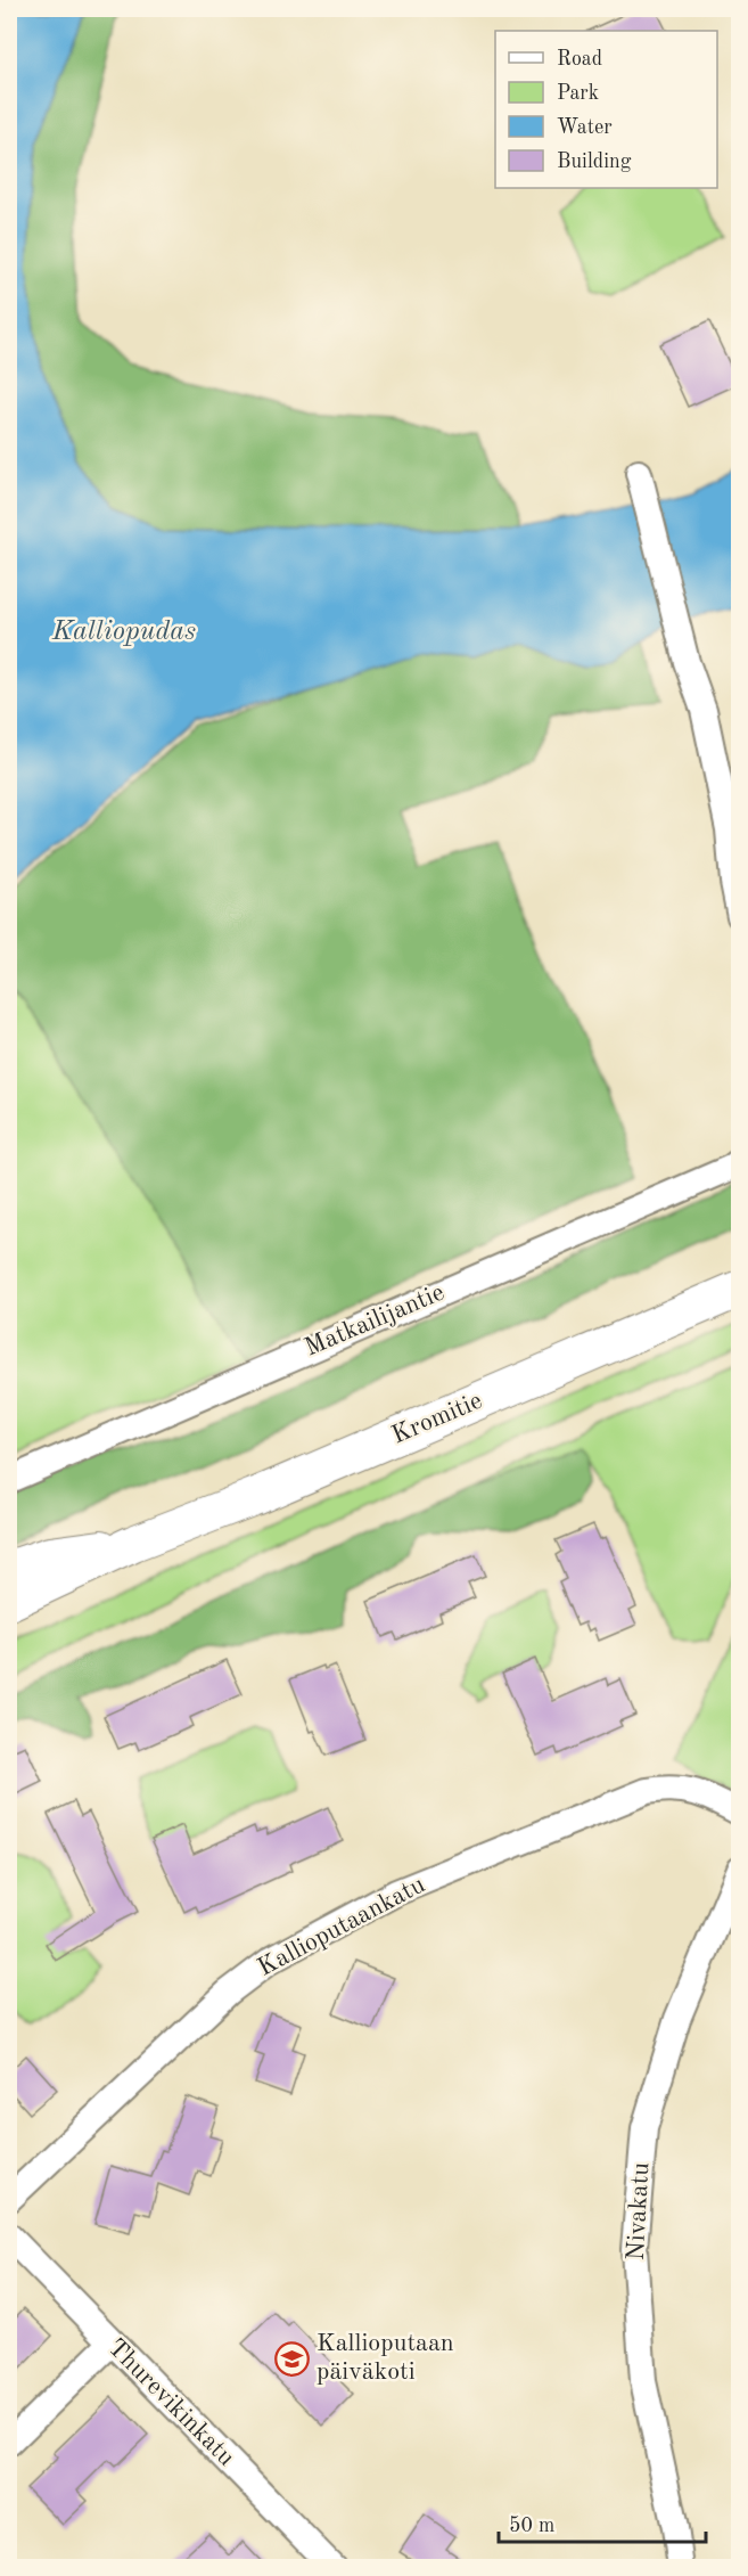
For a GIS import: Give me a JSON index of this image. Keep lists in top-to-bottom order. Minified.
{"streets":{"main road":["Kromitie"],"street":["Matkailijantie","Kallioputaankatu","Nivakatu","Thurevikinkatu"]},"water":["Kalliopudas"],"places":{"school or university":["Kallioputaan päiväkoti"]},"legend":["Road","Park","Water","Building"],"scale_bar":"50 m"}
